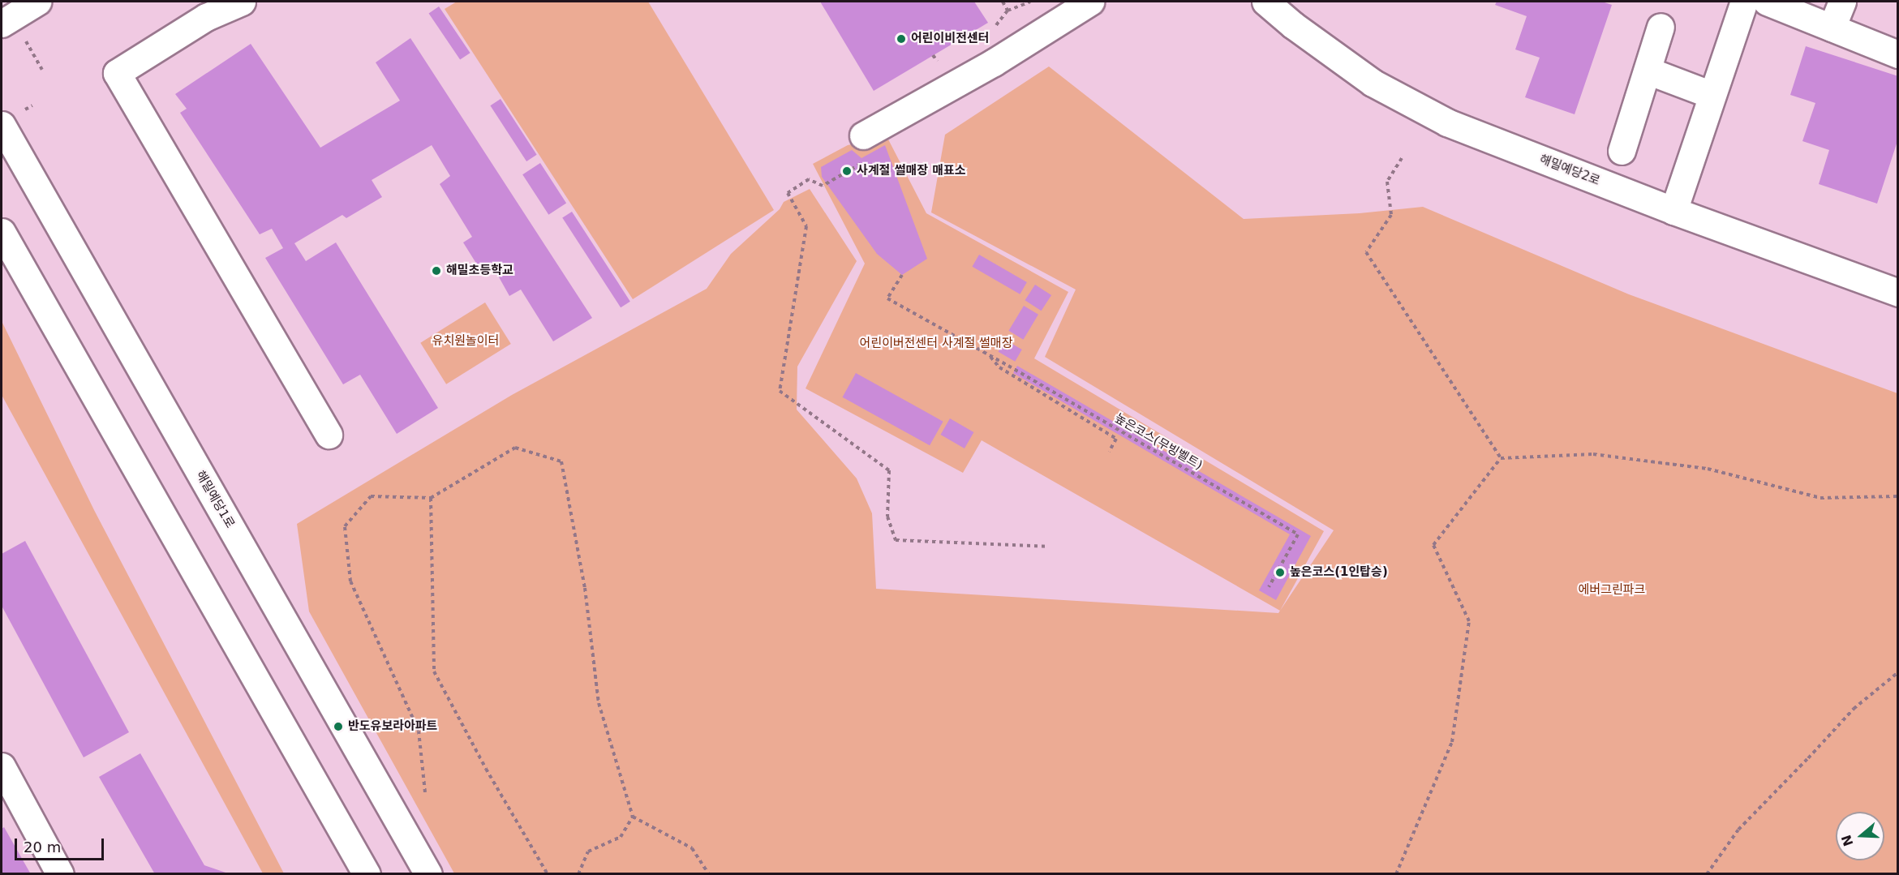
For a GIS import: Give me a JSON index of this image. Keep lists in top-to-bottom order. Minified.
{"streets":{"street":["해밀예당2로","해밀예당1로"],"path":["높은코스(무빙벨트)"]},"parks":["유치원놀이터","어린이버전센터 사계절 썰매장","에버그린파크"],"places":["어린이비전센터","사계절 썰매장 매표소","해밀초등학교","높은코스(1인탑승)","반도유보라아파트"],"scale_bar":"20 m","north":"left"}
